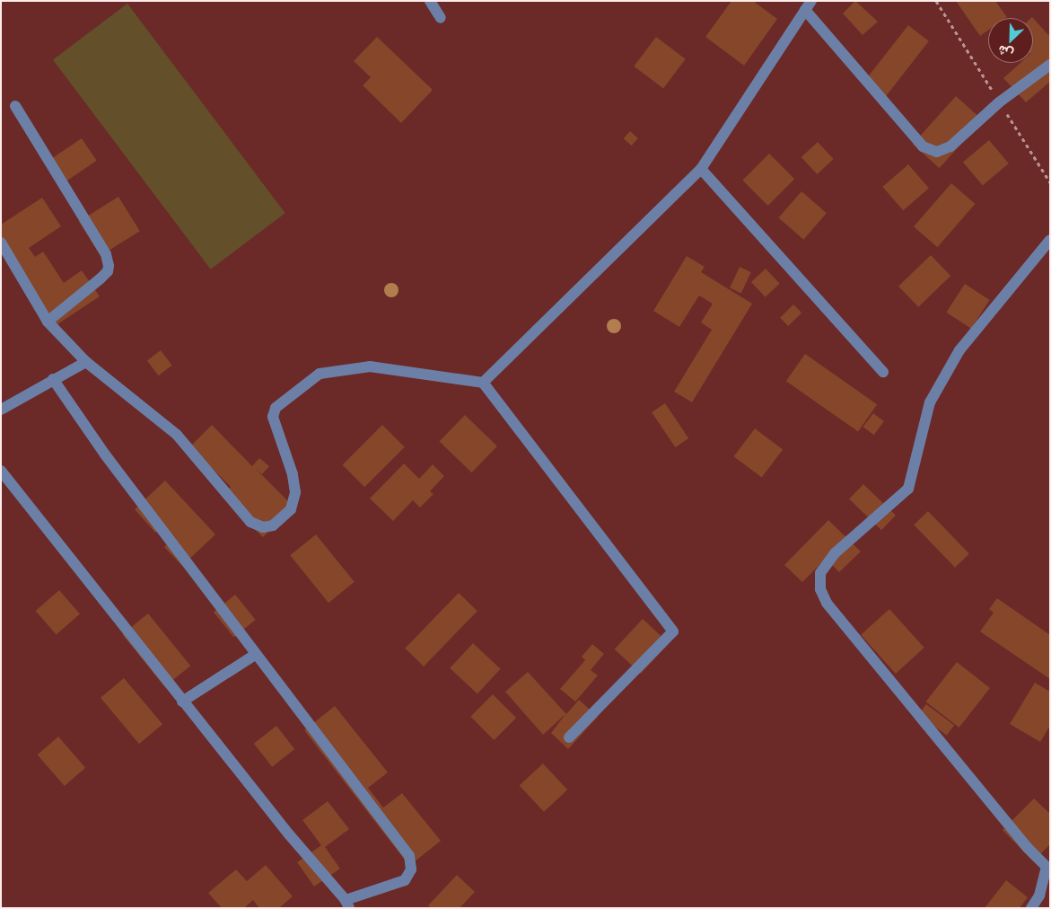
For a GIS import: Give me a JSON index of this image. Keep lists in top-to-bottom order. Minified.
{"north":"bottom left"}
